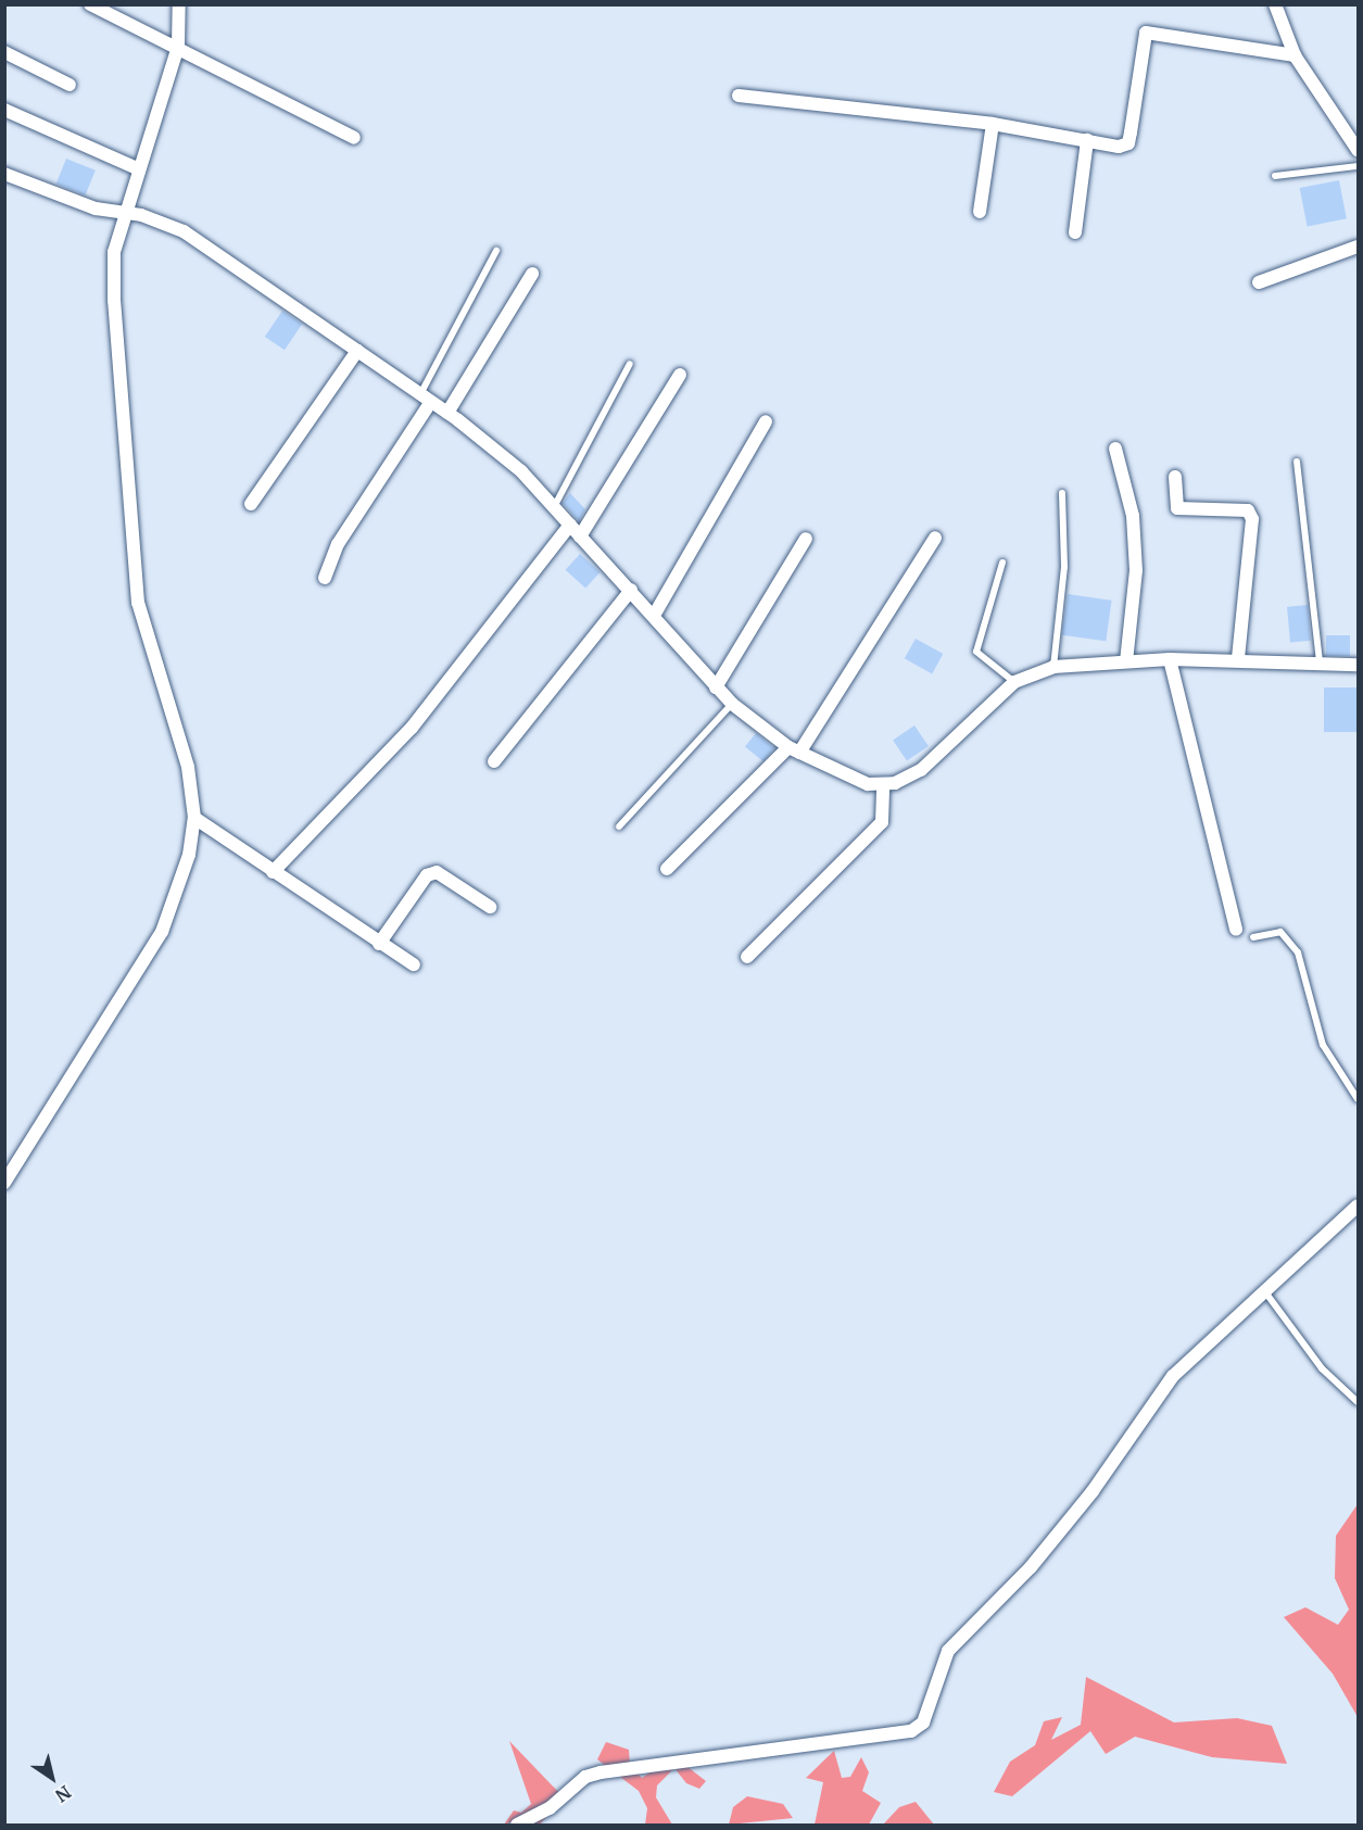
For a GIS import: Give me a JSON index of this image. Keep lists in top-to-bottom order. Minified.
{"north":"bottom right"}
